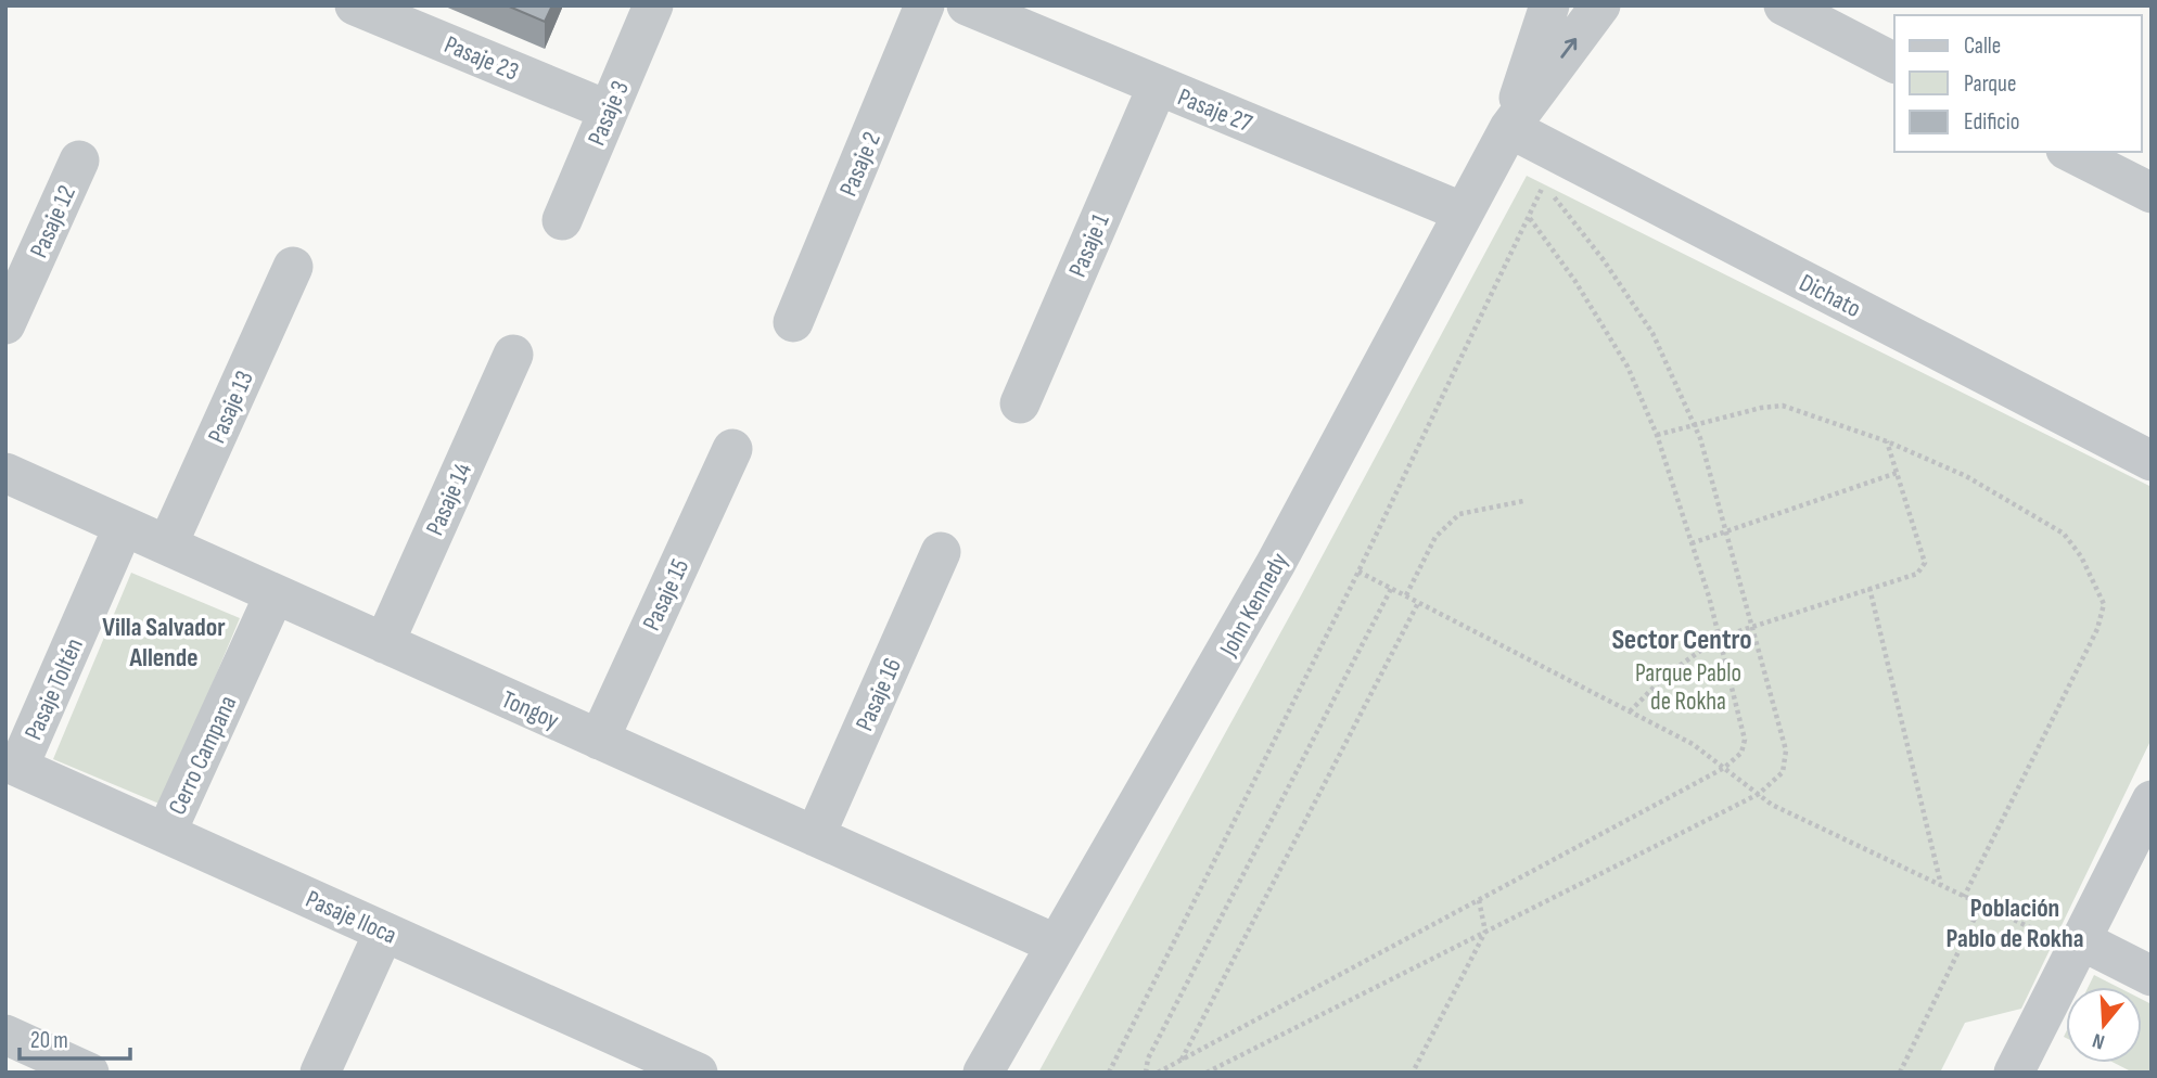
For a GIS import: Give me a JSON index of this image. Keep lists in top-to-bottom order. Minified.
{"streets":{"street":["Pasaje 23","Pasaje 27","Pasaje 3","Pasaje 2","Pasaje 12","Pasaje 1","Dichato","Pasaje 13","Pasaje 14","Pasaje 15","John Kennedy","Pasaje Toltén","Pasaje 16","Tongoy","Cerro Campana","Pasaje Iloca"]},"crossings":[["Pasaje 23","Pasaje 3"],["Pasaje 27","Pasaje 1"],["Pasaje 27","John Kennedy"],["Dichato","John Kennedy"],["Pasaje 13","Tongoy"],["Pasaje 14","Tongoy"],["Pasaje 15","Tongoy"],["John Kennedy","Tongoy"],["Pasaje Toltén","Tongoy"],["Pasaje Toltén","Pasaje Iloca"],["Pasaje 16","Tongoy"],["Tongoy","Cerro Campana"],["Cerro Campana","Pasaje Iloca"]],"districts":["Villa Salvador Allende","Sector Centro","Población Pablo de Rokha"],"parks":["Parque Pablo de Rokha"],"legend":["Calle","Parque","Edificio"],"scale_bar":"20 m","north":"bottom"}
